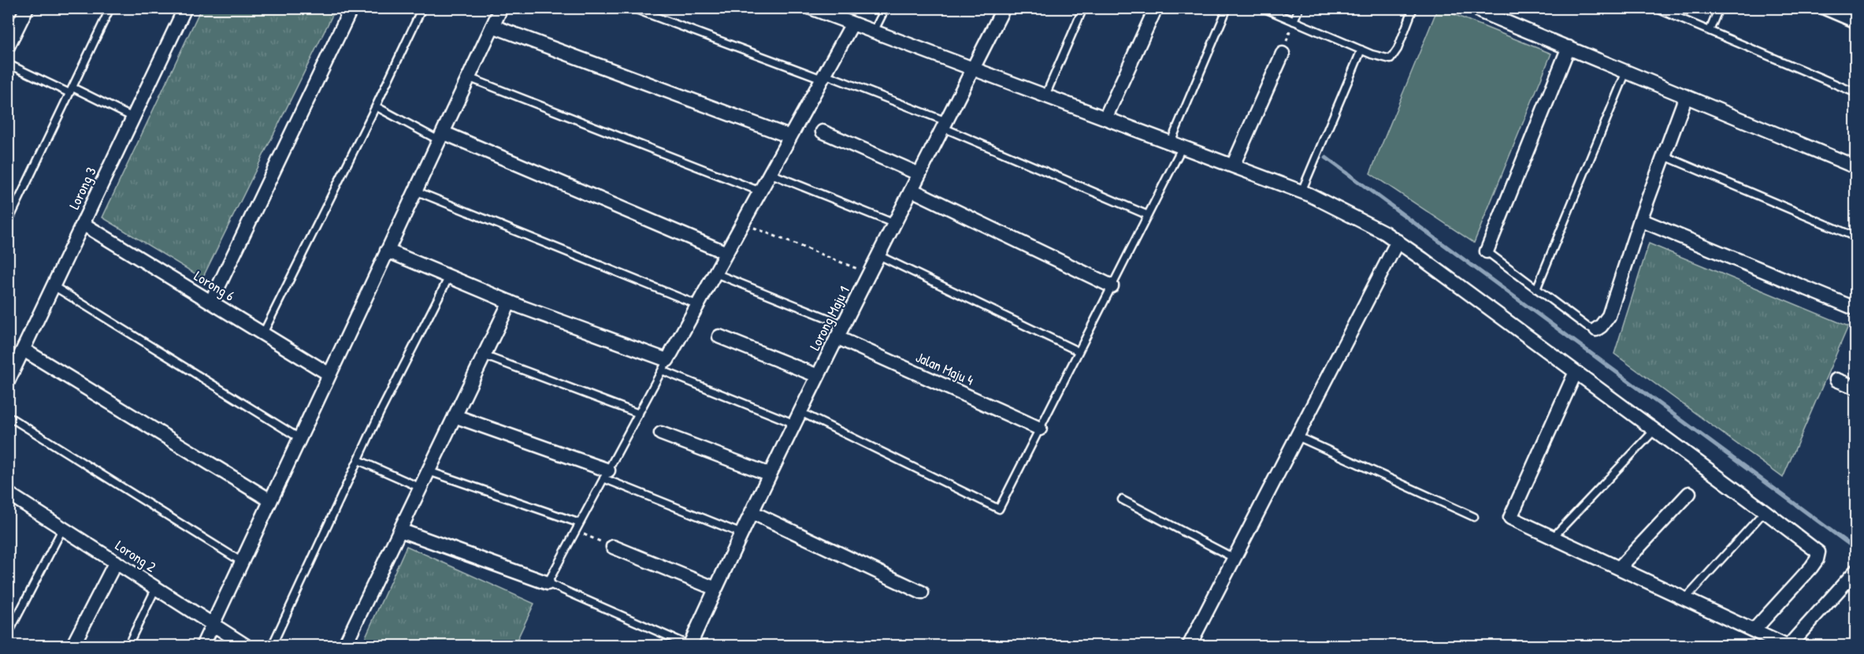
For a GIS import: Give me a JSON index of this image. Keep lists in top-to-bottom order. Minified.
{"streets":{"street":["Lorong 3","Lorong 6","Lorong Maju 1","Jalan Maju 4","Lorong 2"]},"crossings":[["Lorong 3","Lorong 6"],["Lorong Maju 1","Jalan Maju 4"]]}
